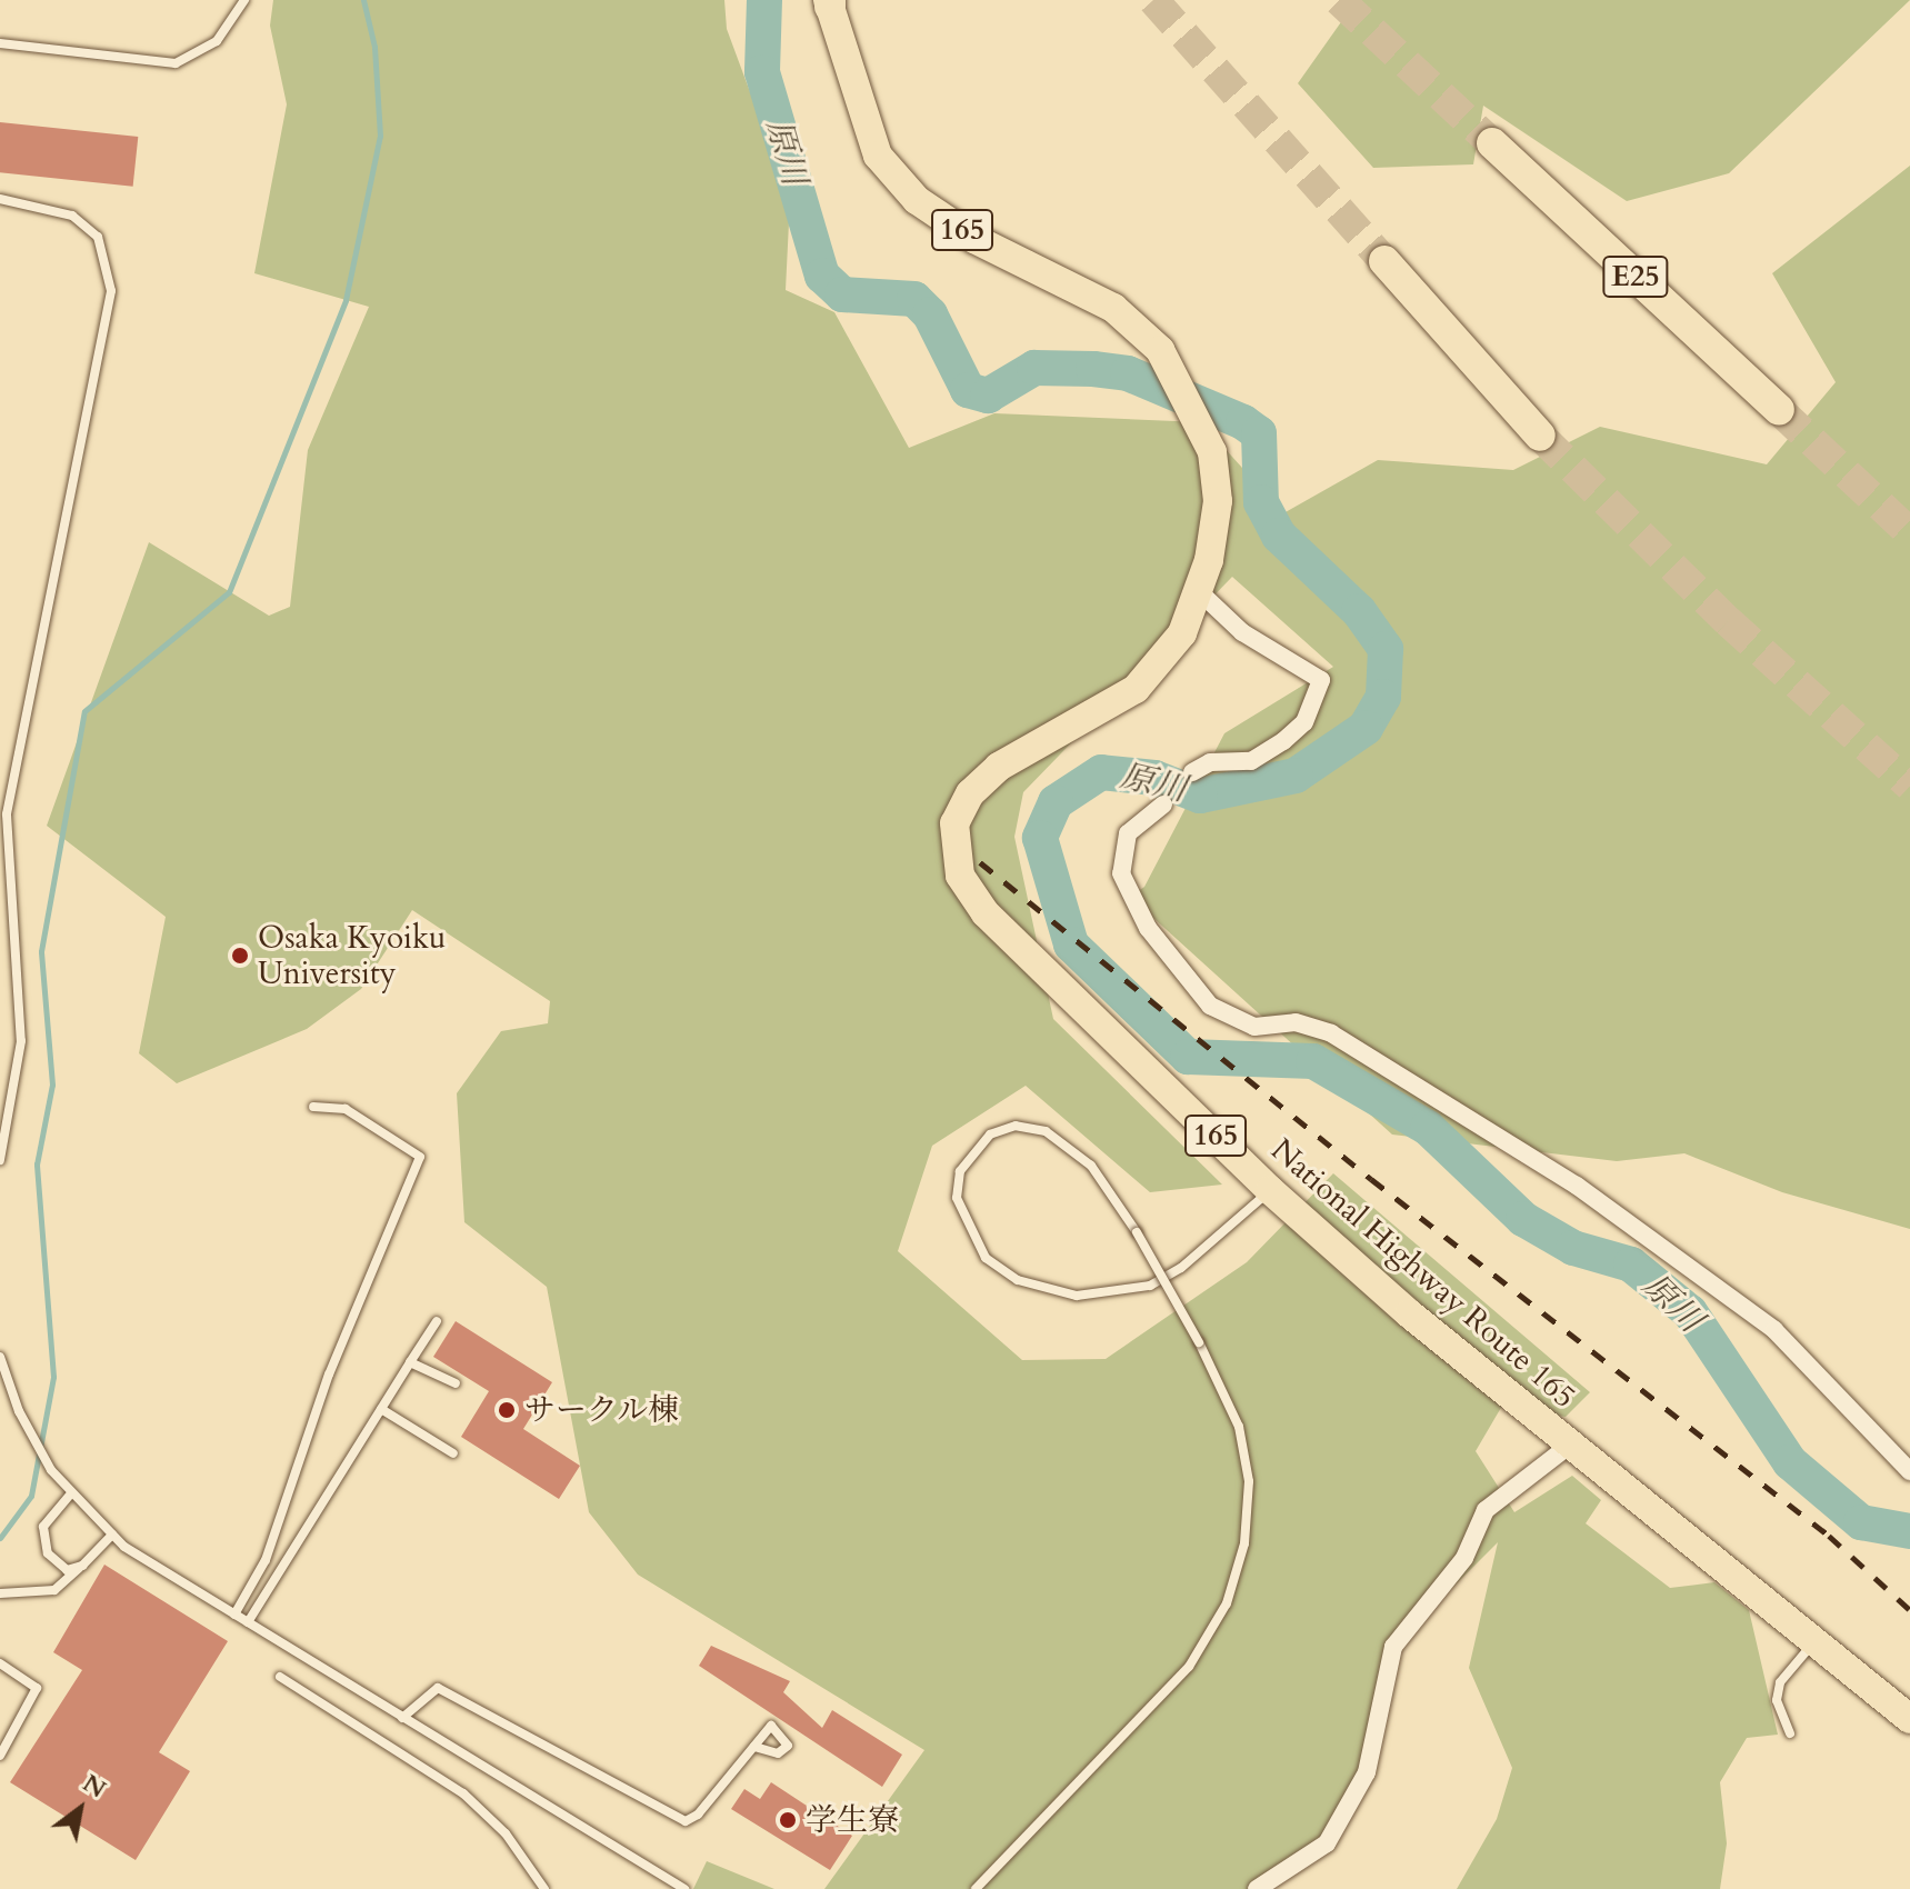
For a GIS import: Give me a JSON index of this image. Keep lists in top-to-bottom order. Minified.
{"streets":{"highway":["165","E25","National Highway Route 165"]},"water":["原川"],"places":["Osaka Kyoiku University","サークル棟","学生寮"],"north":"top right"}
